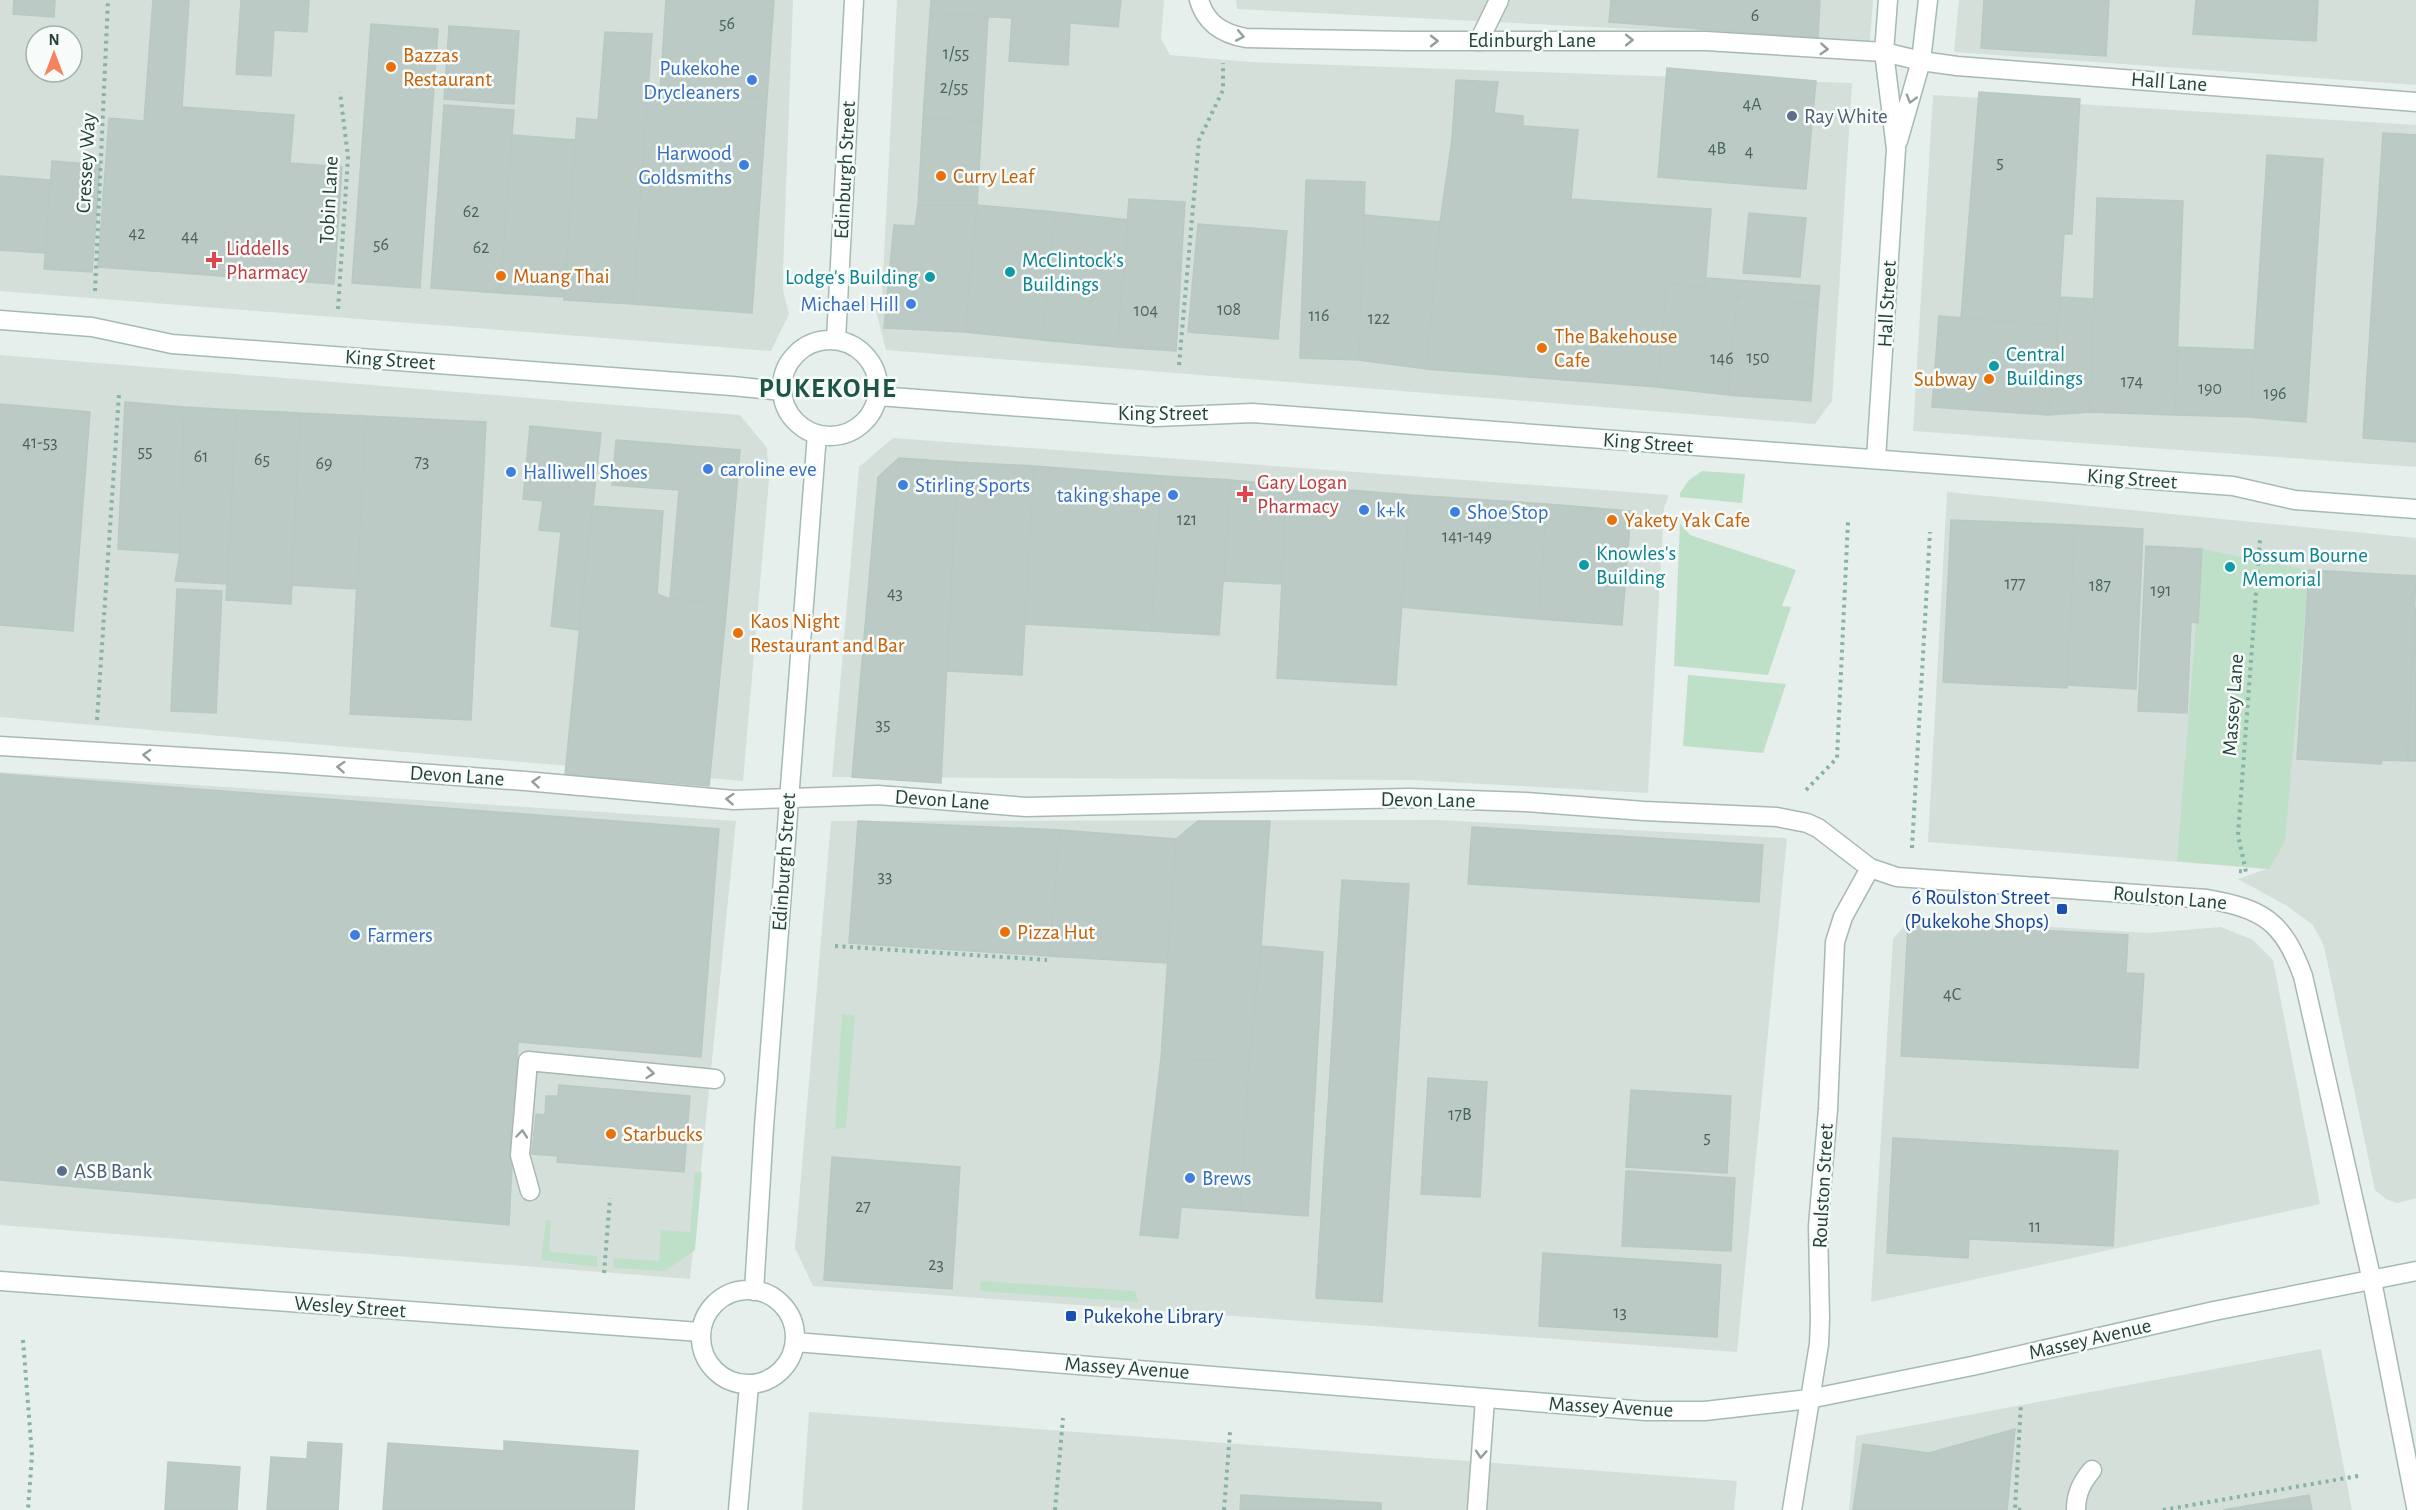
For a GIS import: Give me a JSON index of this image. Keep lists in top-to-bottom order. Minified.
{"streets":{"street":["Edinburgh Lane","Hall Lane","Edinburgh Street","Hall Street","King Street","Devon Lane","Roulston Lane","Roulston Street","Wesley Street","Massey Avenue"],"path":["Cressey Way","Tobin Lane","Massey Lane"]},"crossings":[["Edinburgh Lane","Hall Lane"],["Edinburgh Lane","Hall Street"],["Hall Lane","Hall Street"],["Edinburgh Street","King Street"],["Edinburgh Street","Devon Lane"],["Edinburgh Street","Wesley Street"],["Edinburgh Street","Massey Avenue"],["Hall Street","King Street"],["Devon Lane","Roulston Lane"],["Devon Lane","Roulston Street"],["Roulston Lane","Roulston Street"],["Roulston Lane","Massey Avenue"],["Roulston Street","Massey Avenue"],["Wesley Street","Massey Avenue"]],"one_way":["Edinburgh Lane","Devon Lane"],"districts":["PUKEKOHE"],"places":{"other":["Bazzas Restaurant","Pukekohe Drycleaners","Ray White","Harwood Goldsmiths","Curry Leaf","McClintock’s Buildings","Muang Thai","Lodge's Building","Michael Hill","The Bakehouse Cafe","Central Buildings","Subway","caroline eve","Halliwell Shoes","Stirling Sports","taking shape","k+k","Shoe Stop","Yakety Yak Cafe","Knowles's Building","Possum Bourne Memorial","Kaos Night Restaurant and Bar","Pizza Hut","Farmers","Starbucks","ASB Bank","Brews"],"health":["Liddells Pharmacy","Gary Logan Pharmacy"],"transit":["6 Roulston Street (Pukekohe Shops)","Pukekohe Library"]},"house_numbers":["6","56","1/55","2/55","4A","4B","4","5","62","42","44","56","62","108","104","116","122","150","146","174","190","196","41-53","55","61","65","73","69","121","141-149","177","187","191","43","35","33","4C","17B","5","27","11","23","13"],"north":"top"}
